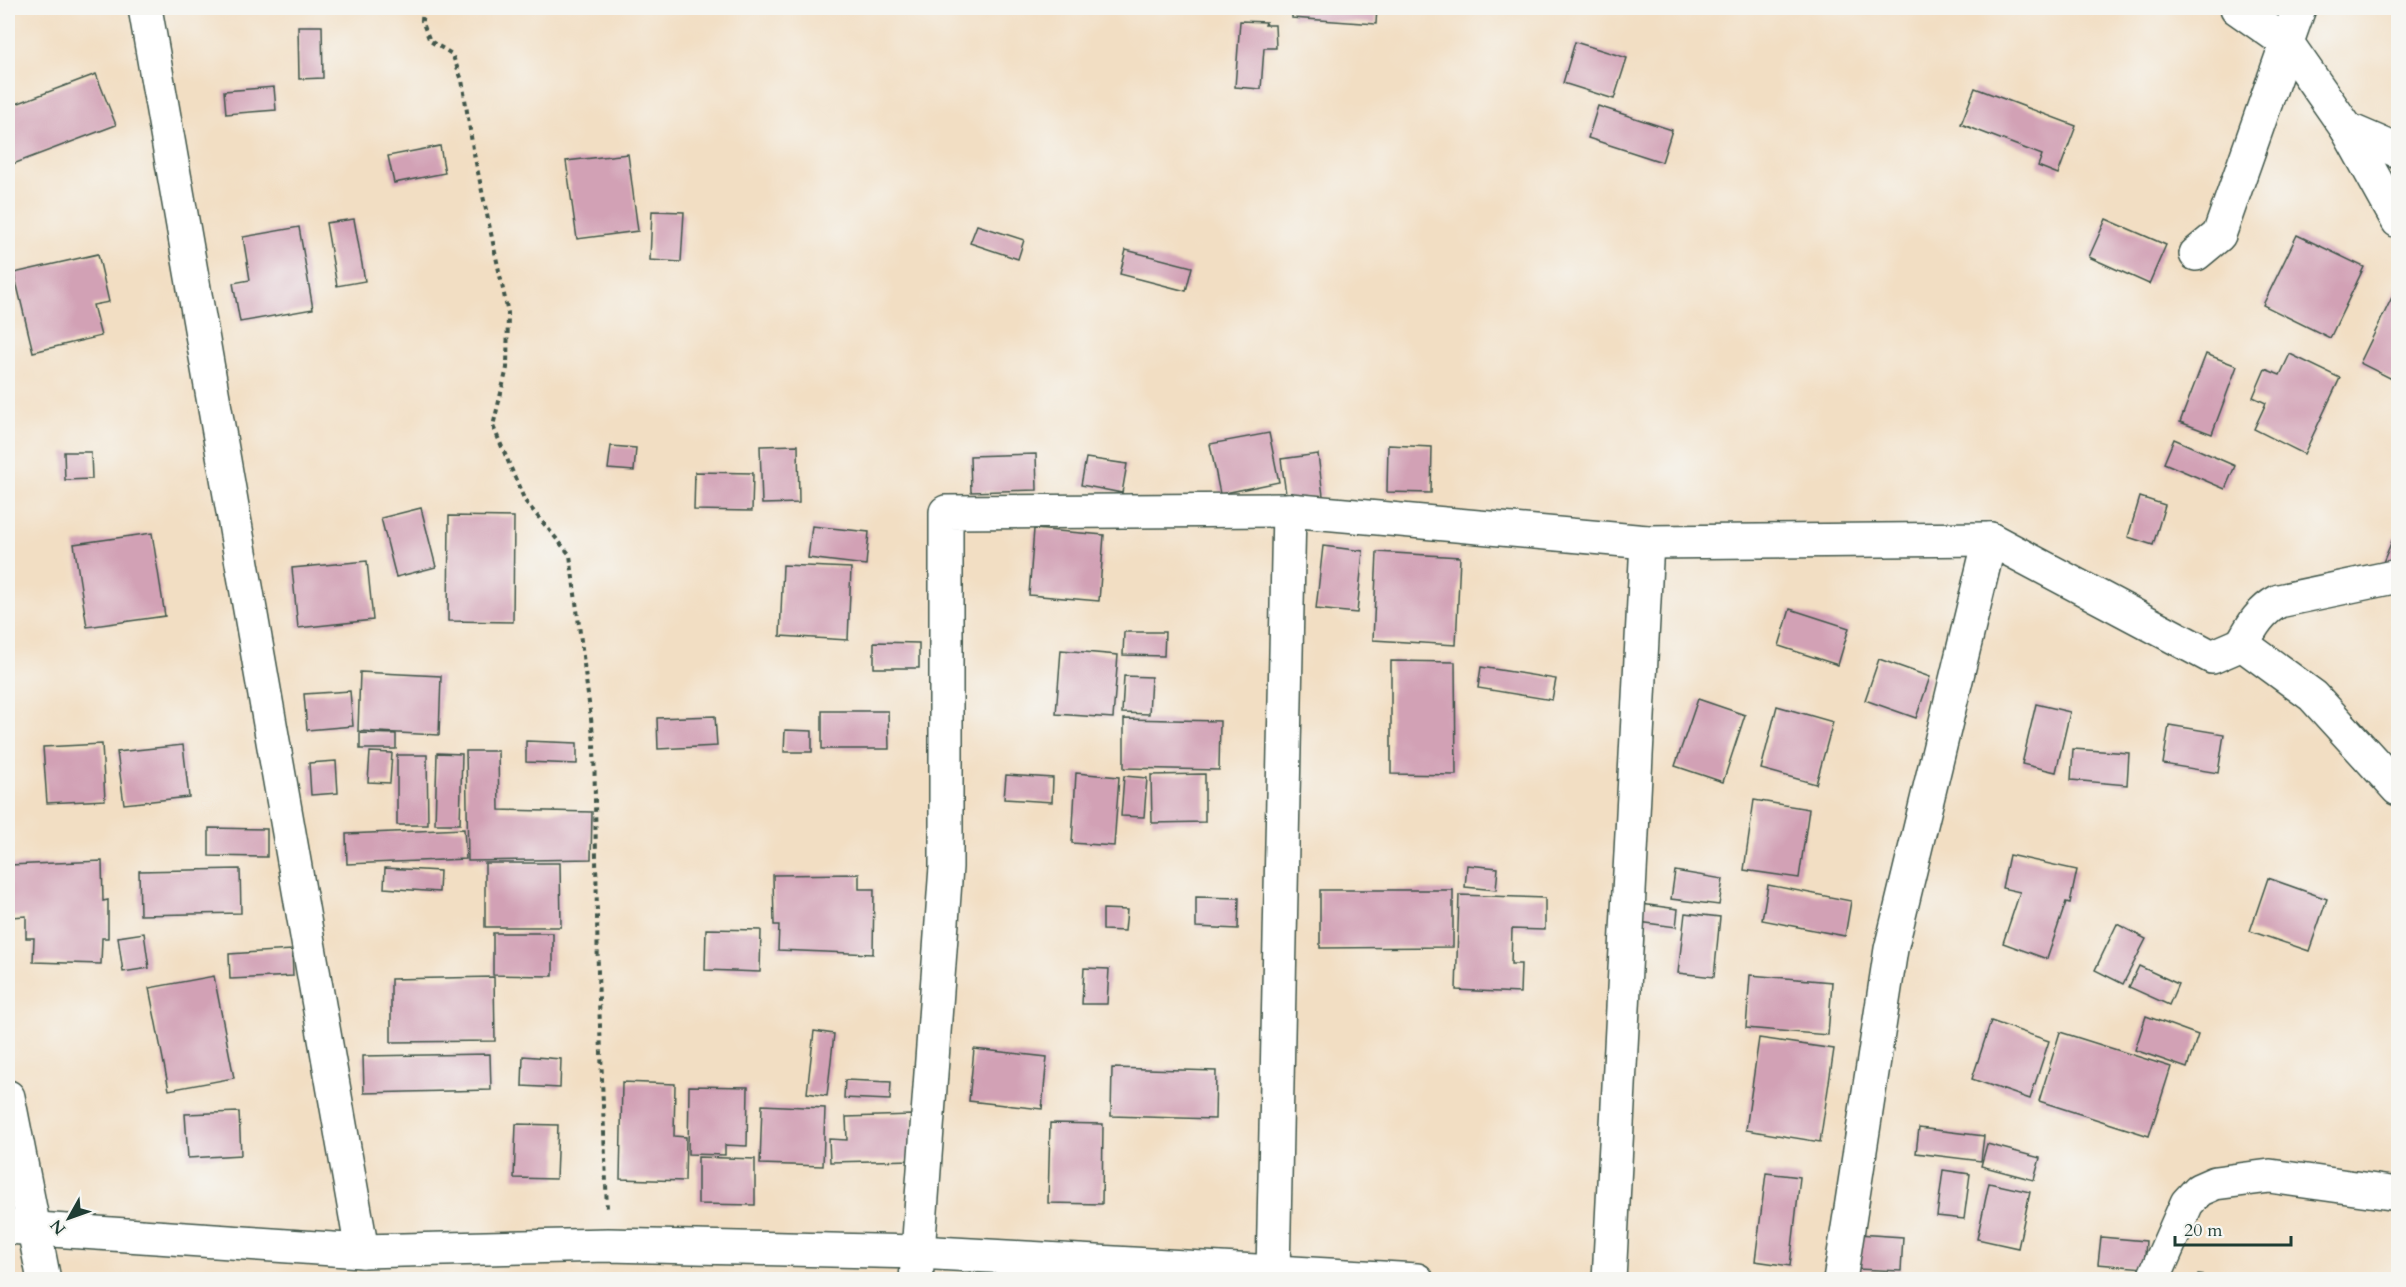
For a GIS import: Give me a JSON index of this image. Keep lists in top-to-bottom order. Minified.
{"scale_bar":"20 m","north":"bottom left"}
